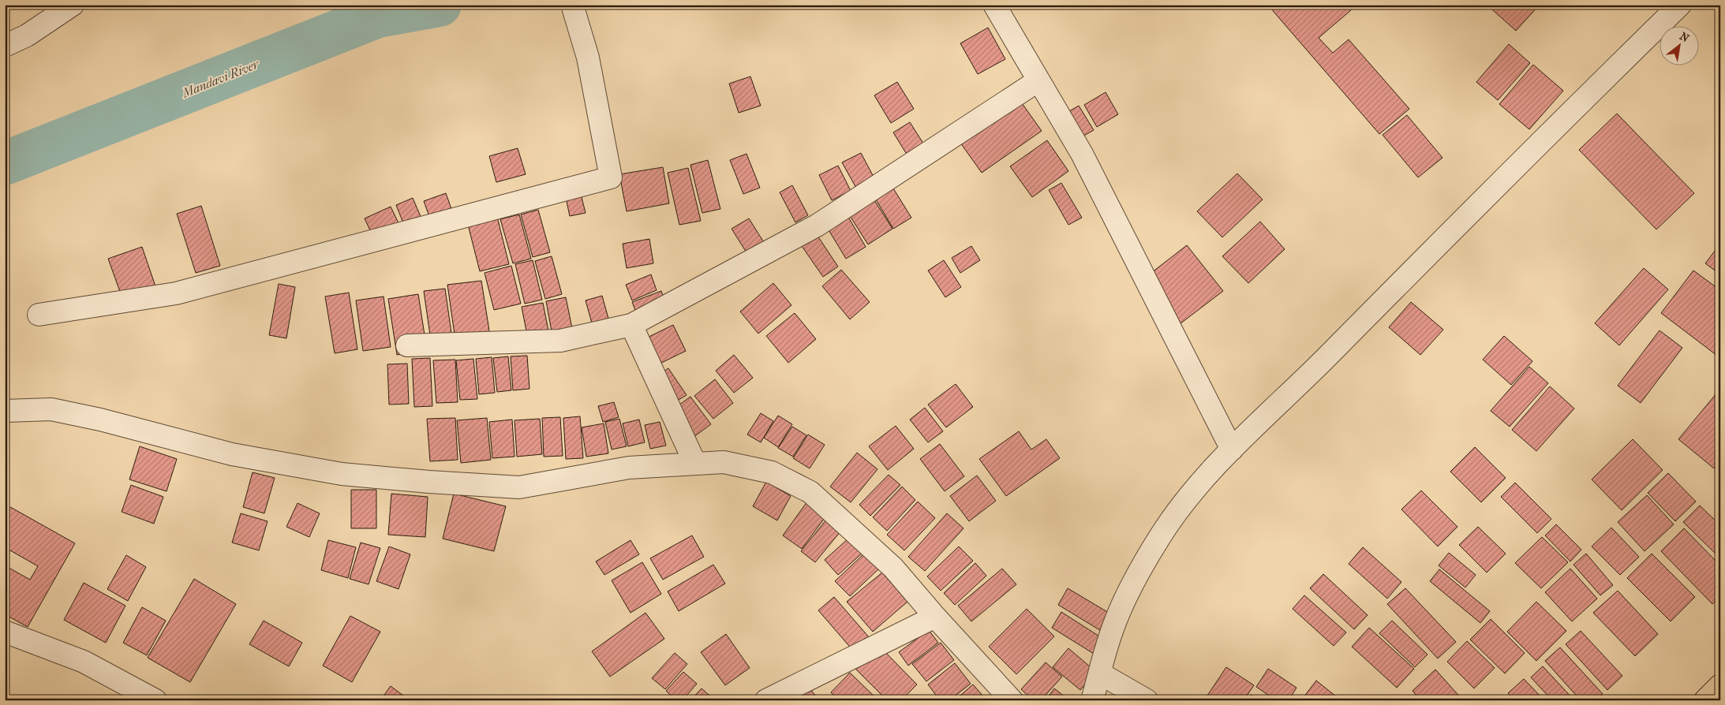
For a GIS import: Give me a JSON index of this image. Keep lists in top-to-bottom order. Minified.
{"water":["Mandavi River"],"north":"top right"}
